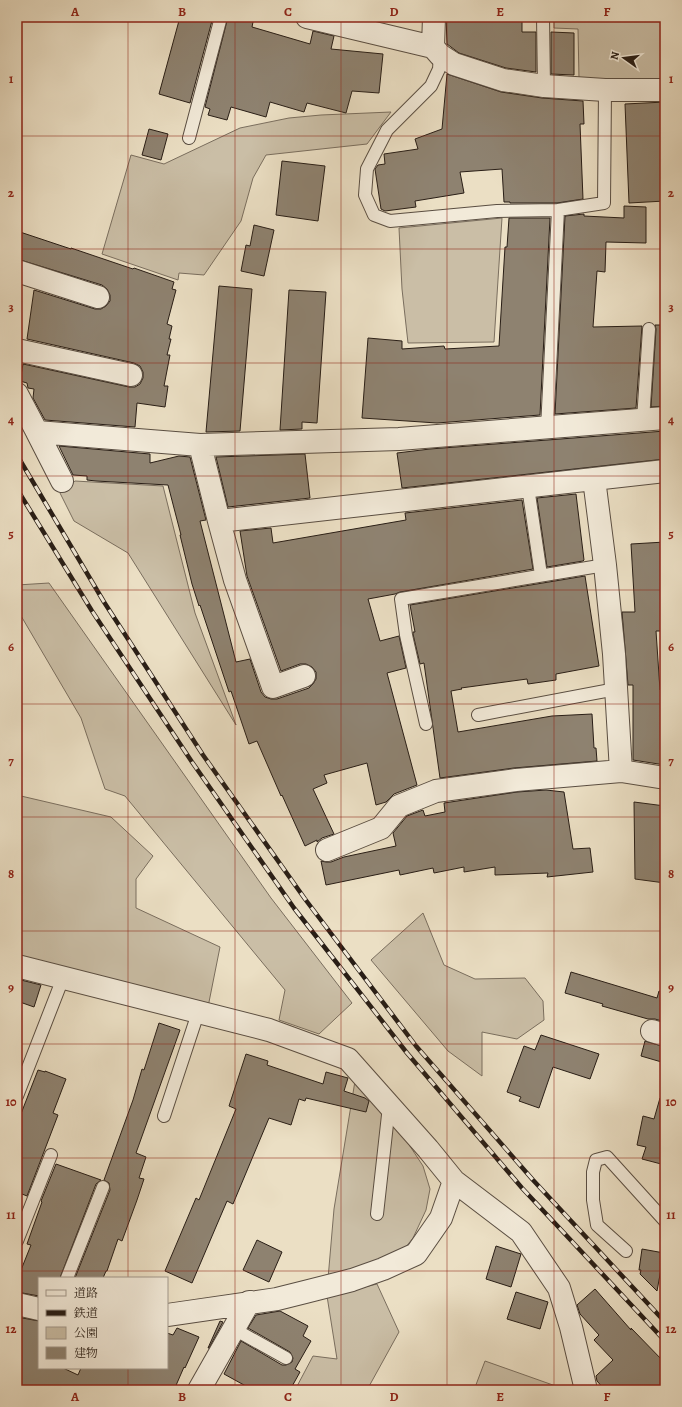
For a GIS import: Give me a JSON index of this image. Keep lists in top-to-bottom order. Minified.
{"legend":["道路","鉄道","公園","建物"],"north":"left","grid":{"columns":["A","B","C","D","E","F"],"rows":["1","2","3","4","5","6","7","8","9","10","11","12"]}}
